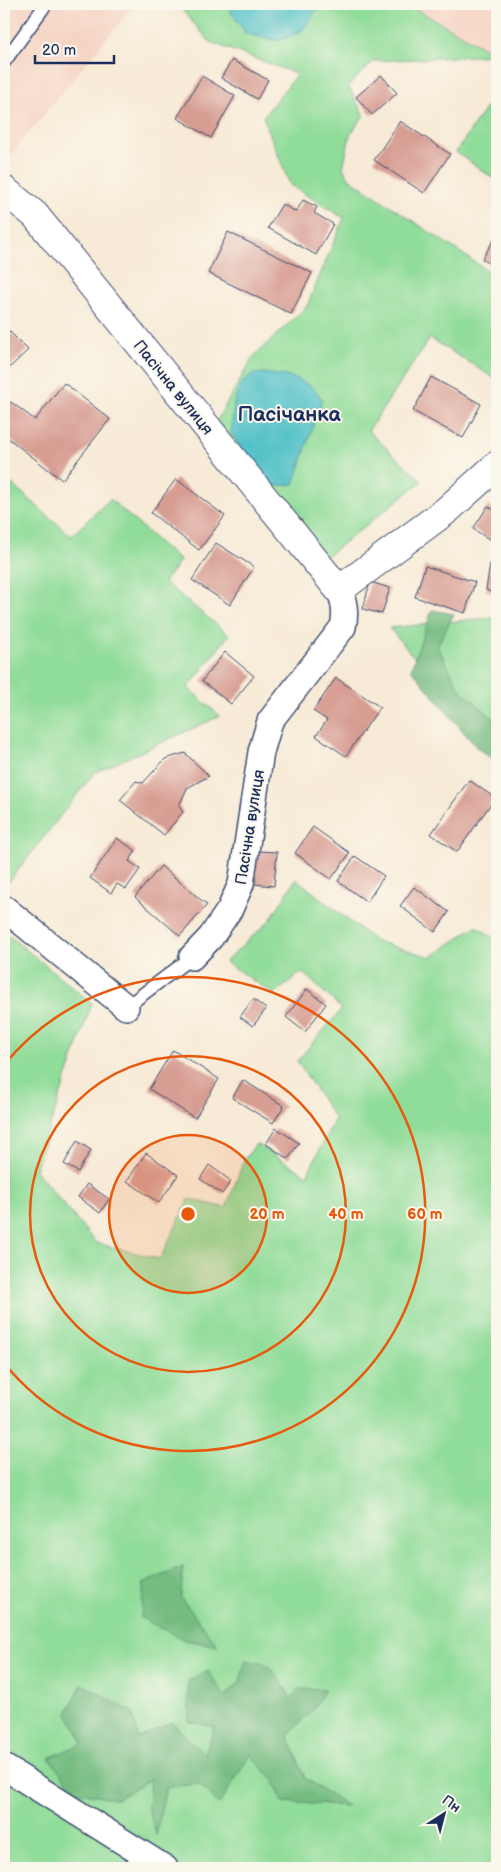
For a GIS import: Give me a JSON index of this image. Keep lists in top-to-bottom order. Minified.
{"streets":{"street":["Пасічна вулиця"]},"districts":["Пасічанка"],"scale_bar":"20 m","north":"top right","rings":["20 m","40 m","60 m"]}
